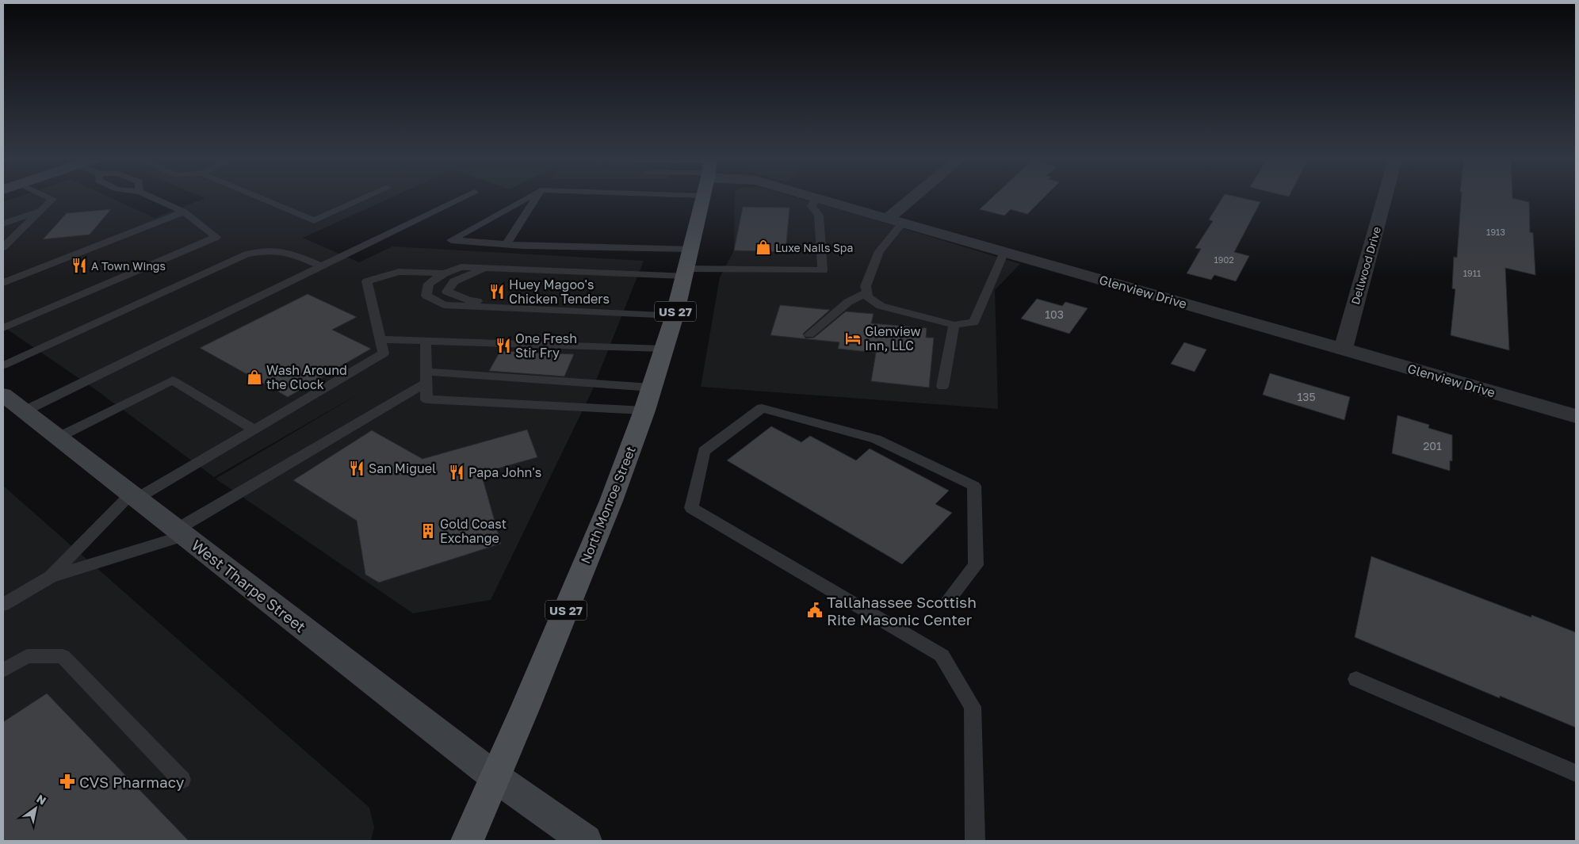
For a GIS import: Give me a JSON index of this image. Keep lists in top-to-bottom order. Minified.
{"streets":{"main road":["US 27","North Monroe Street","West Tharpe Street"],"street":["Dellwood Drive","Glenview Drive"]},"crossings":[["Dellwood Drive","Glenview Drive"],["North Monroe Street","West Tharpe Street"]],"places":{"shop":["Luxe Nails Spa","Wash Around the Clock"],"restaurant":["A Town Wings","Huey Magoo's Chicken Tenders","One Fresh Stir Fry","San Miguel","Papa John's"],"hotel":["Glenview Inn, LLC"],"building":["Gold Coast Exchange"],"public building":["Tallahassee Scottish Rite Masonic Center"],"pharmacy":["CVS Pharmacy"]},"house_numbers":["1913","1902","1911","103","135","201"],"north":"top right"}
